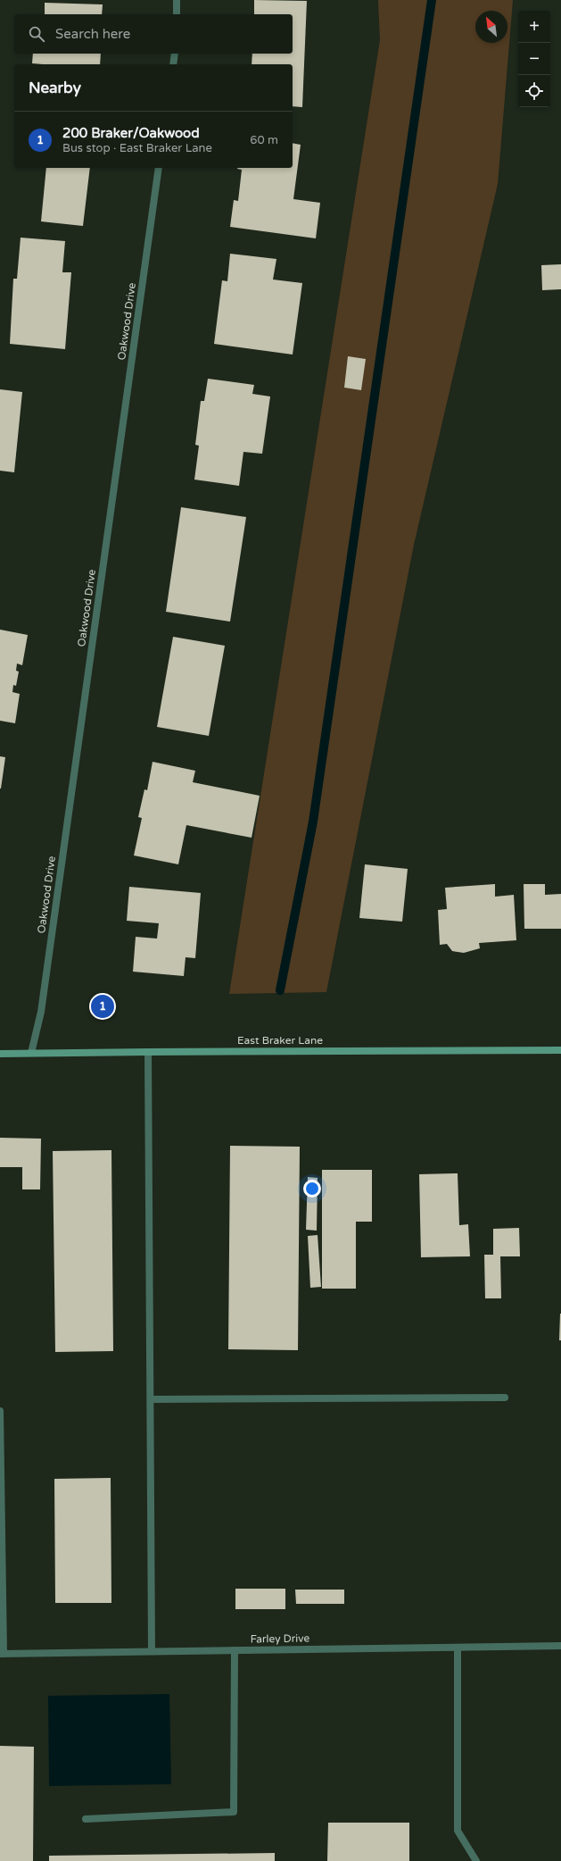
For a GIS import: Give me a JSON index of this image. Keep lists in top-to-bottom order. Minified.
{"streets":{"main road":["East Braker Lane"],"street":["Oakwood Drive","Farley Drive"]},"crossings":[["Oakwood Drive","East Braker Lane"]],"north":"top left","page":{"map_buttons":["+","−"],"search":"Search here","heading":"Nearby","list":[{"mark":"1","name":"200 Braker/Oakwood","note":"Bus stop · East Braker Lane","value":"60 m"}],"pins":"1"}}
